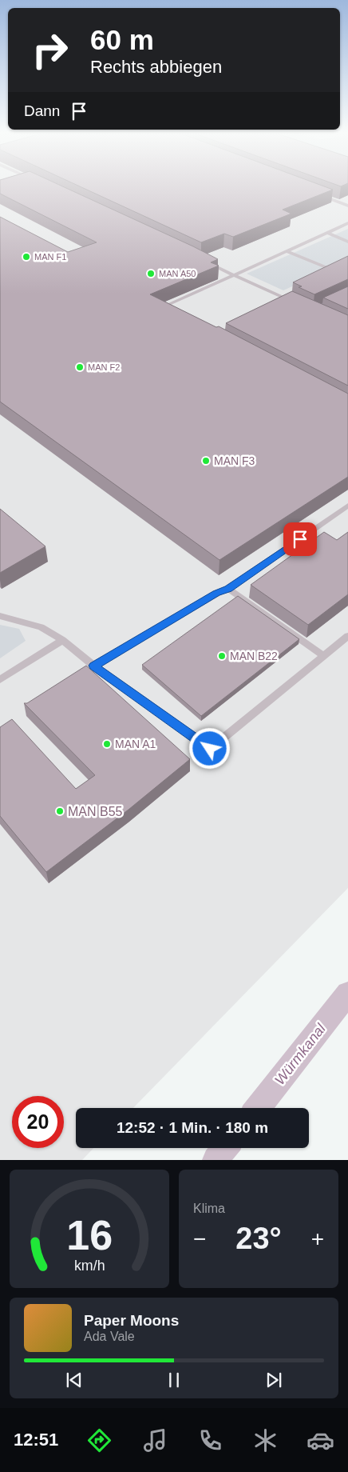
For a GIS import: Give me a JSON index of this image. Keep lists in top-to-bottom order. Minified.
{"water":["Würmkanal"],"places":["MAN F1","MAN A50","MAN F2","MAN F3","MAN B22","MAN A1","MAN B55"],"page":{"turn":["60 m","Rechts abbiegen"],"then":"Dann","limit":"20","trip":"12:52 · 1 Min. · 180 m","tile":"Klima","heat":["−","23°","+"],"song":["Paper Moons","Ada Vale"],"tabs":"12:51","gauge":["16","km/h"]}}
